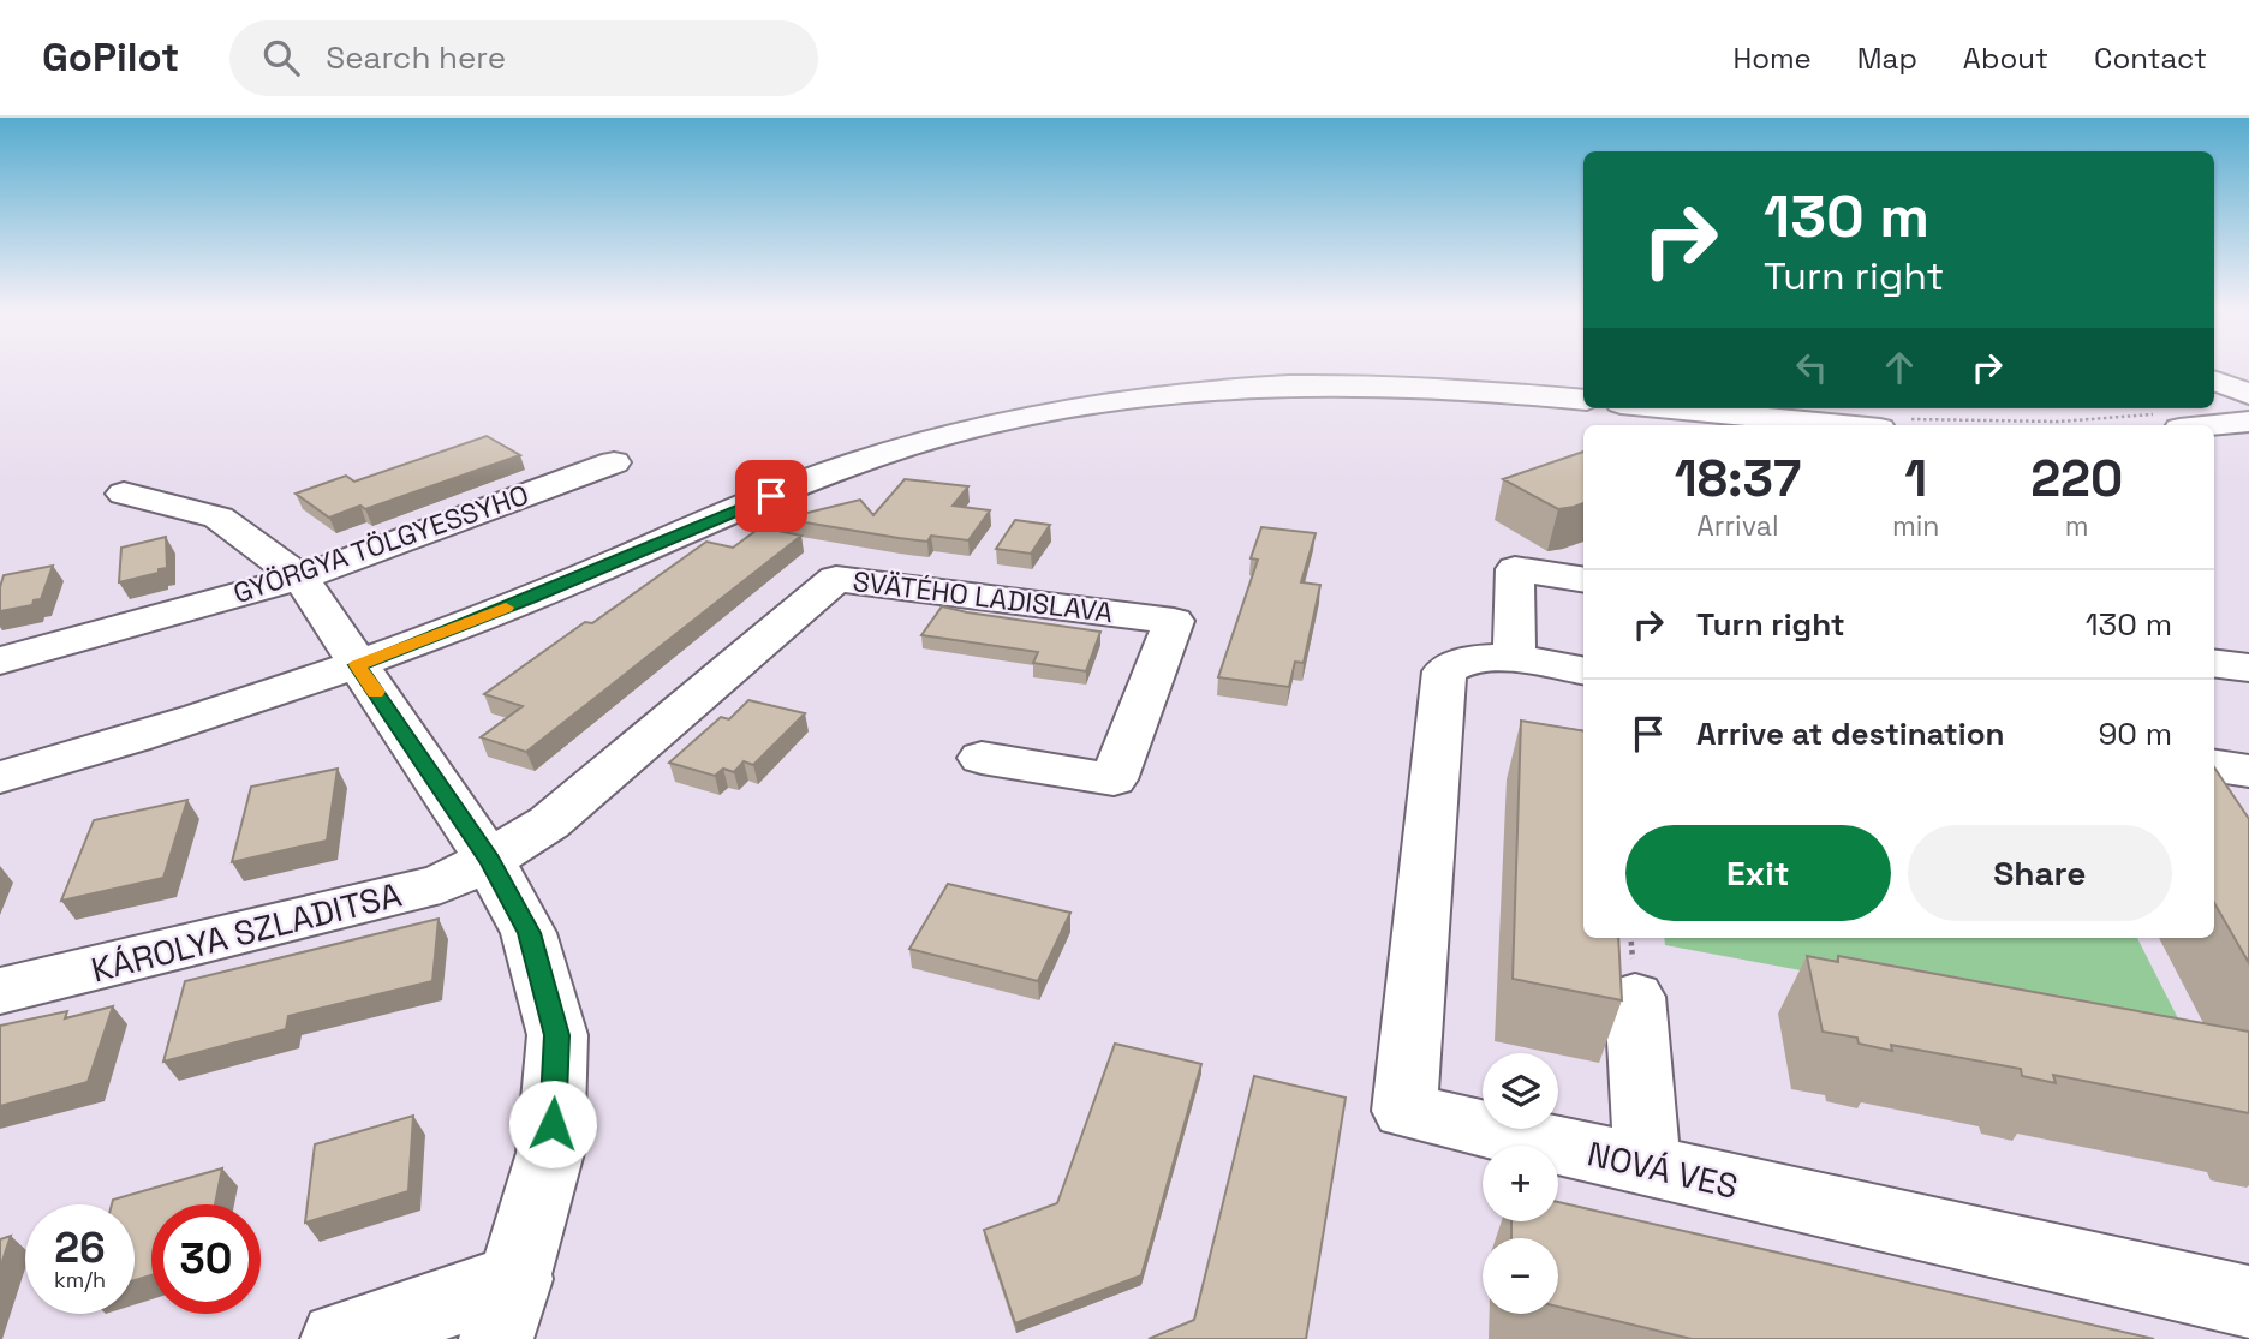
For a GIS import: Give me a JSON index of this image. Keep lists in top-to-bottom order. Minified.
{"streets":{"street":["GYÖRGYA TÖLGYESSYHO","SVÄTÉHO LADISLAVA","KÁROLYA SZLADITSA","NOVÁ VES"]},"crossings":[["SVÄTÉHO LADISLAVA","KÁROLYA SZLADITSA"]],"page":{"header":"GoPilot","search":"Search here","nav":["Home","Map","About","Contact"],"turn":["130 m","Turn right"],"eta":["18:37","Arrival","1","min","220","m"],"list":[{"name":"Turn right","value":"130 m"},{"name":"Arrive at destination","value":"90 m"}],"buttons":["Exit","Share"],"map_buttons":["+","−"],"speed":"26 km/h","limit":"30"}}
